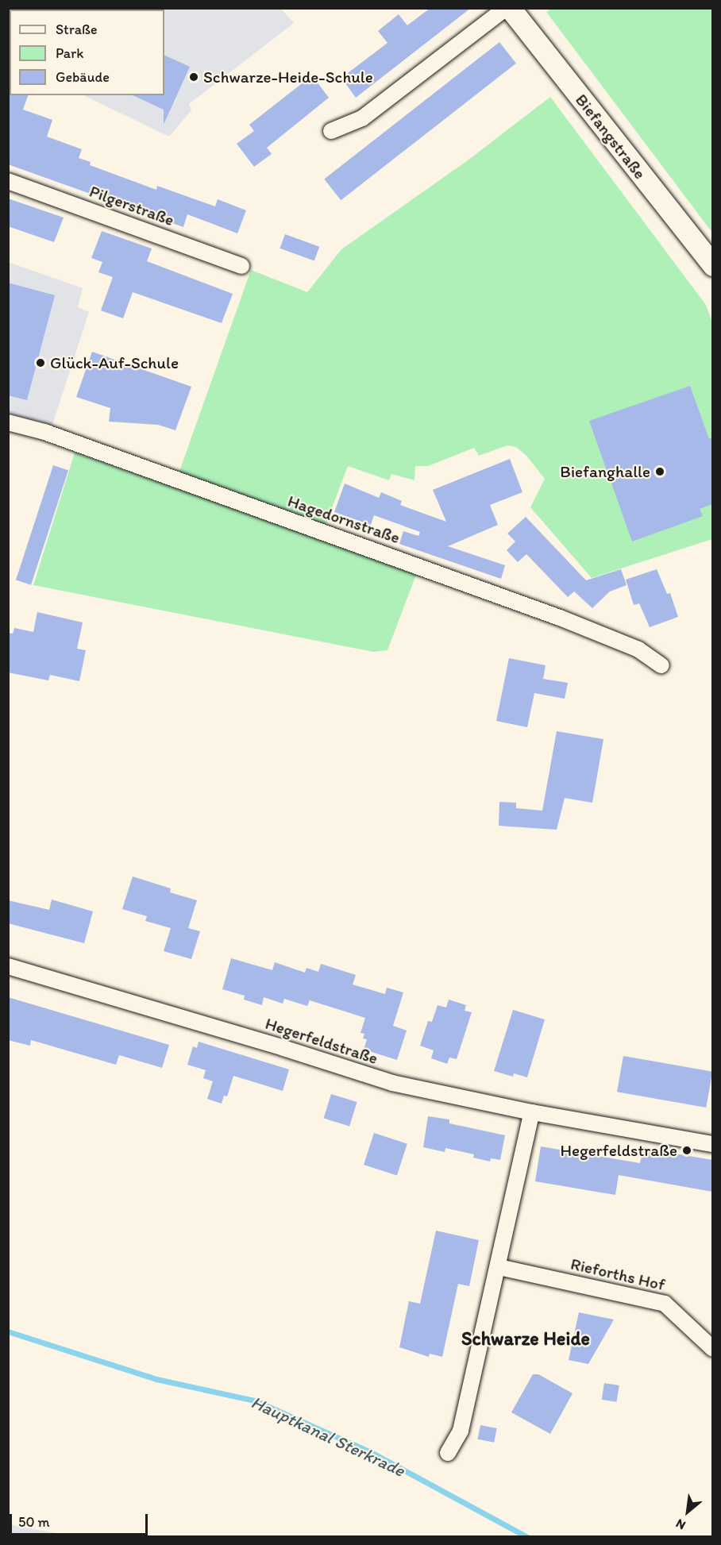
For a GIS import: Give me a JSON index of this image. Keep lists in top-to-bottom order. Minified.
{"streets":{"main road":["Biefangstraße"],"street":["Pilgerstraße","Hagedornstraße","Hegerfeldstraße","Rieforths Hof"]},"districts":["Schwarze Heide"],"water":["Hauptkanal Sterkrade"],"places":["Schwarze-Heide-Schule","Glück-Auf-Schule","Biefanghalle","Hegerfeldstraße"],"legend":["Straße","Park","Gebäude"],"scale_bar":"50 m","north":"bottom left"}
